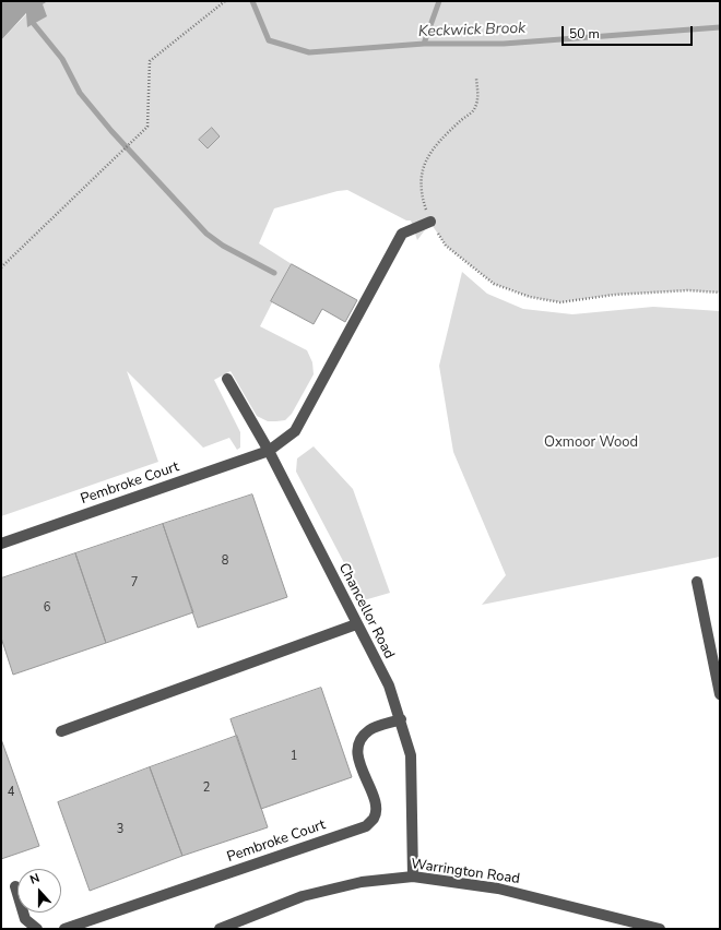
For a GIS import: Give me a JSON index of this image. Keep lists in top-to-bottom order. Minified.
{"streets":{"street":["Pembroke Court","Chancellor Road","Warrington Road"]},"crossings":[["Pembroke Court","Chancellor Road"],["Chancellor Road","Warrington Road"]],"water":["Keckwick Brook"],"parks":["Oxmoor Wood"],"house_numbers":["8","7","6","1","2","4","3"],"scale_bar":"50 m","north":"top"}
